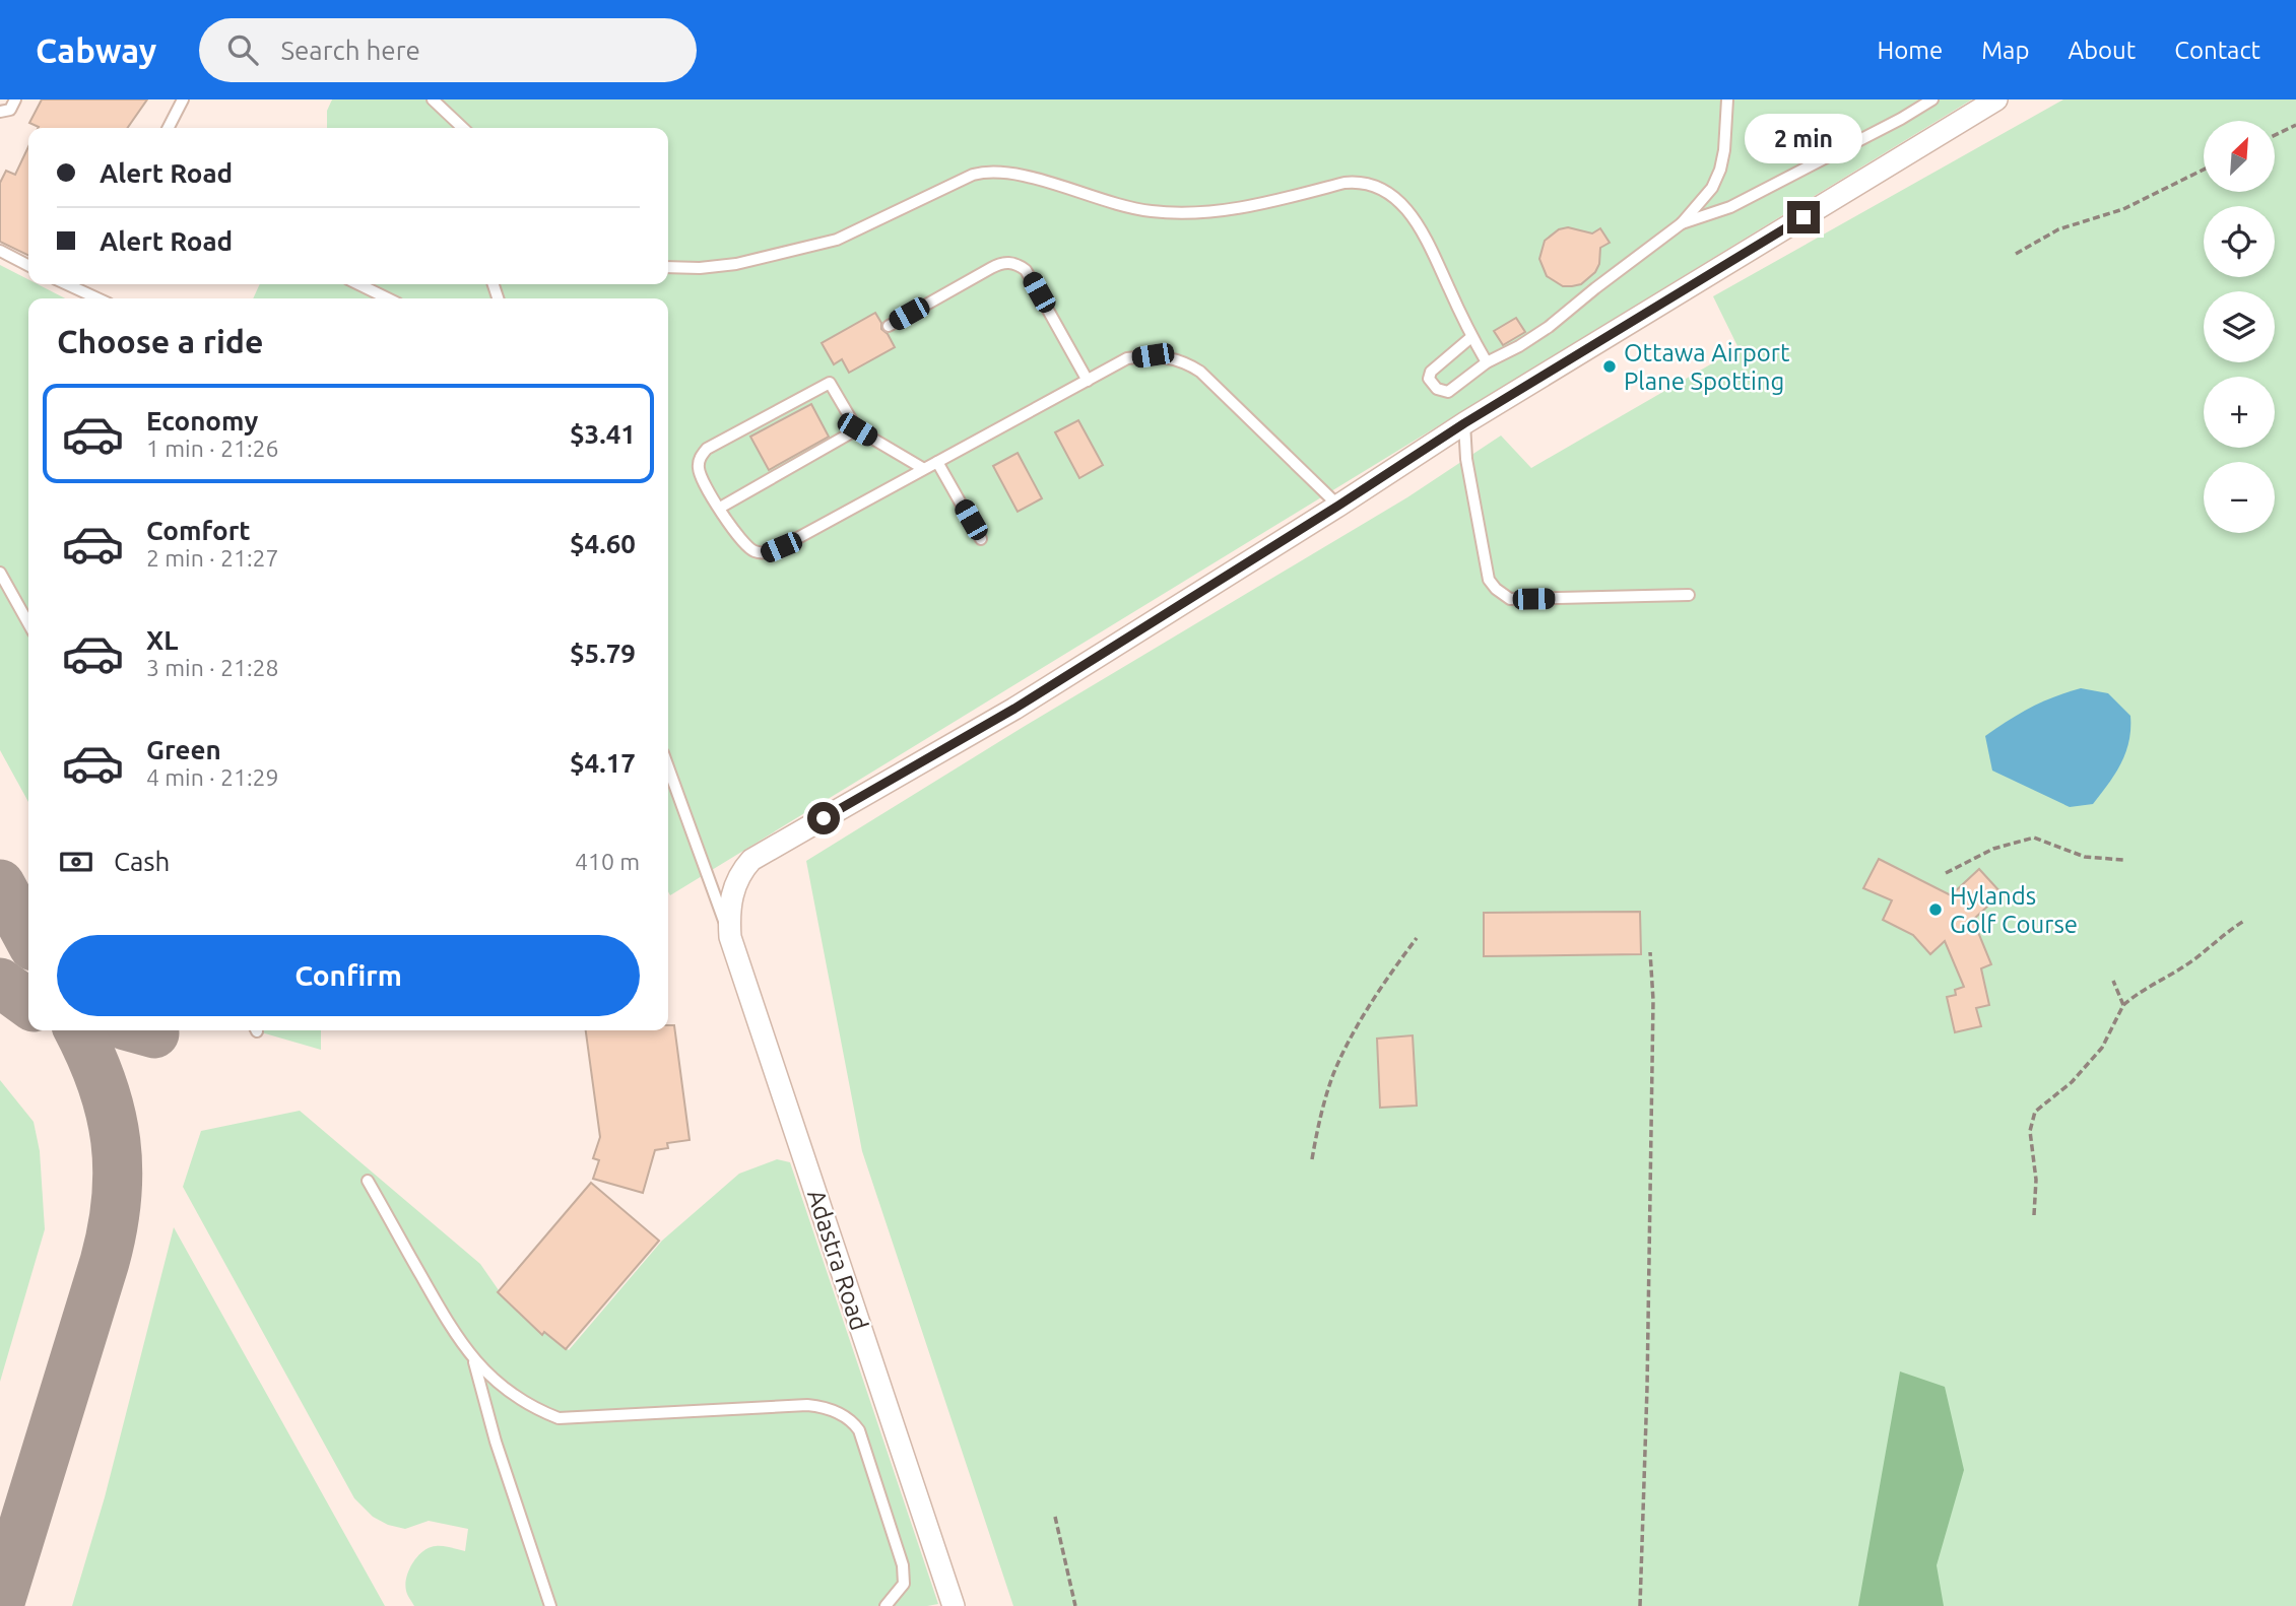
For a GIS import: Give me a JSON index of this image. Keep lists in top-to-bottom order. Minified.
{"streets":{"street":["Adastra Road"]},"places":["Ottawa Airport Plane Spotting","Hylands Golf Course"],"north":"top right","page":{"header":"Cabway","search":"Search here","nav":["Home","Map","About","Contact"],"bubble":"2 min","map_buttons":["+","−"],"banner":["Alert Road","Alert Road"],"heading":"Choose a ride","list":[{"name":"Economy","note":"1 min · 21:26","value":"$3.41"},{"name":"Comfort","note":"2 min · 21:27","value":"$4.60"},{"name":"XL","note":"3 min · 21:28","value":"$5.79"},{"name":"Green","note":"4 min · 21:29","value":"$4.17"}],"pay":["Cash","410 m"],"buttons":"Confirm"}}
